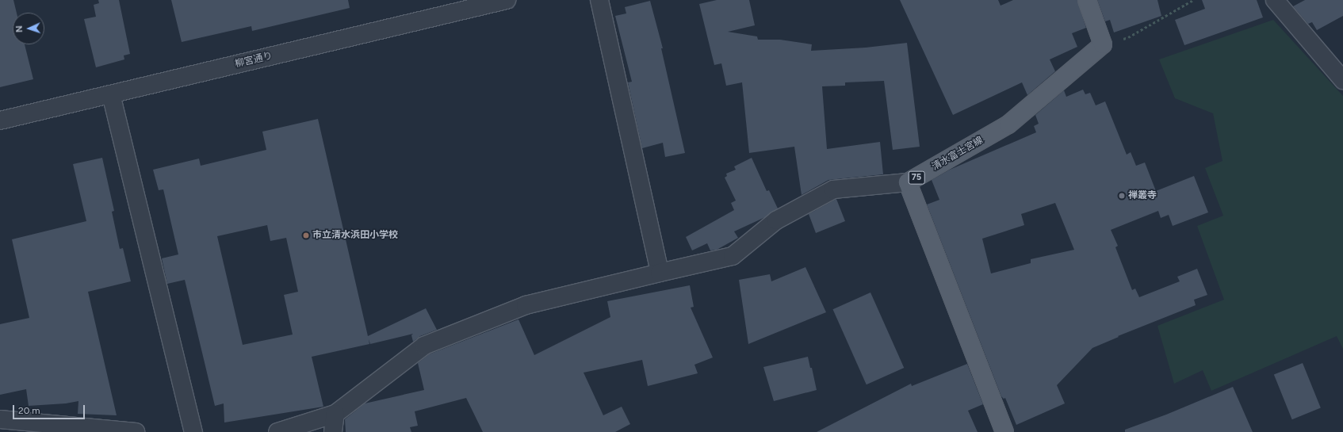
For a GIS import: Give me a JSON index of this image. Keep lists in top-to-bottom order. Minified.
{"streets":{"main road":["清水富士宮線","75"],"street":["柳宮通り"]},"crossings":[["清水富士宮線","75"]],"places":["禅叢寺","市立清水浜田小学校"],"scale_bar":"20 m","north":"left"}
